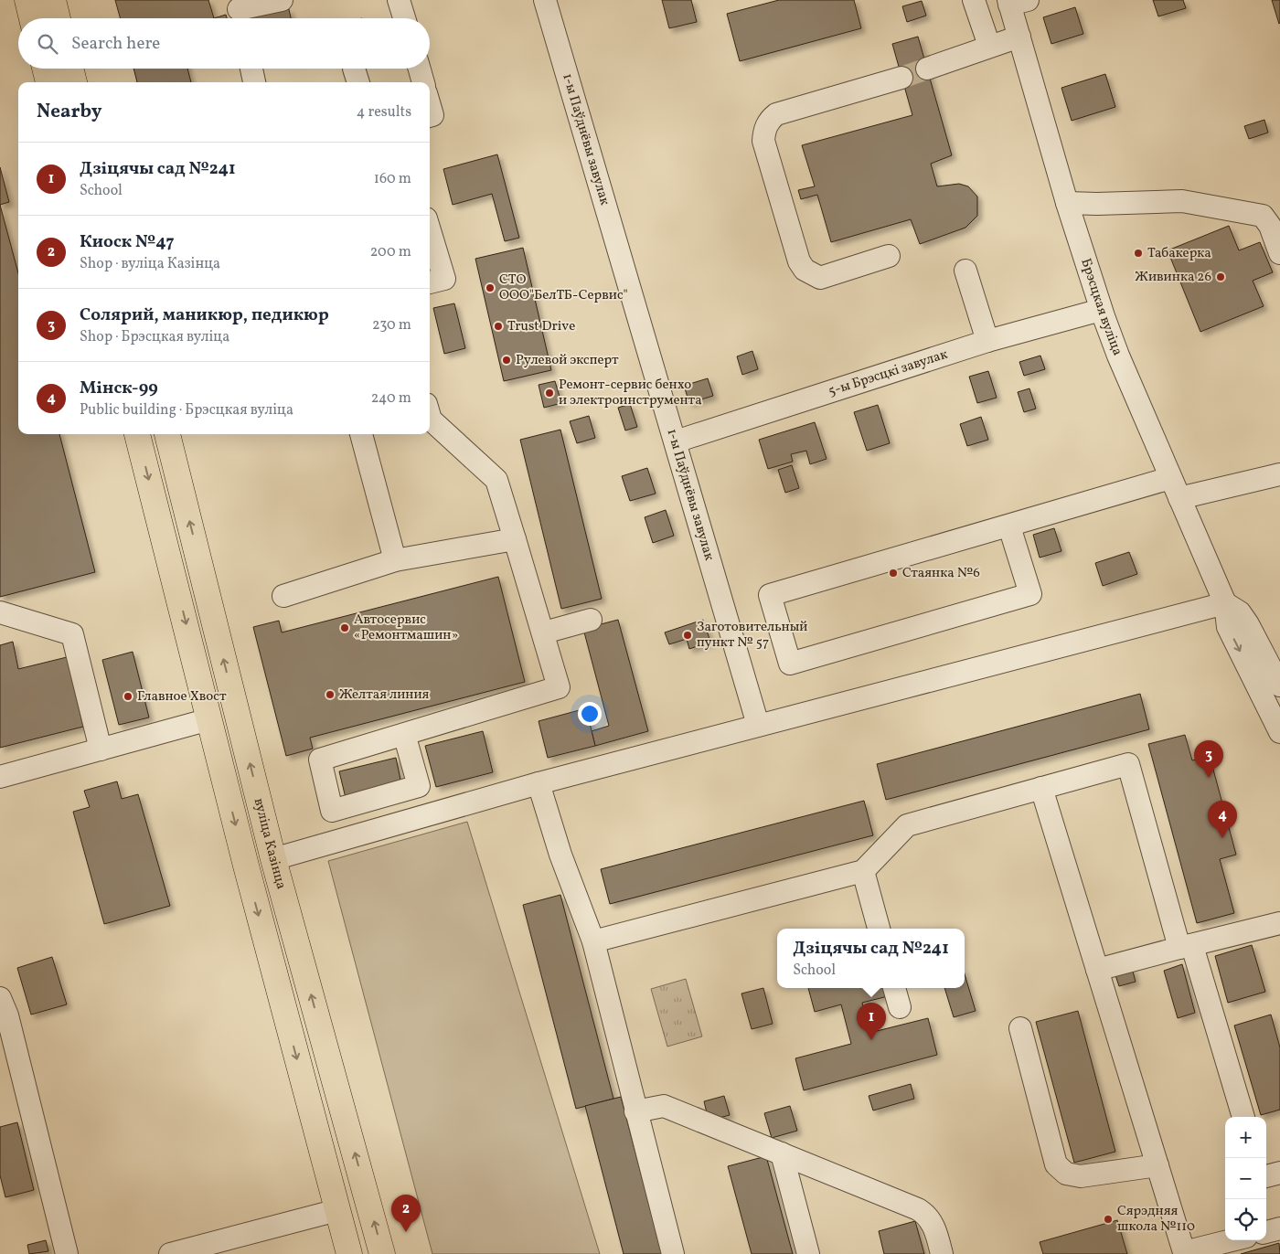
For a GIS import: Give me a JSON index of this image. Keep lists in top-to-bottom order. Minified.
{"streets":{"main road":["вуліца Казінца"],"street":["1-ы Паўднёвы завулак","Брэсцкая вуліца","5-ы Брэсцкі завулак"]},"crossings":[["1-ы Паўднёвы завулак","5-ы Брэсцкі завулак"],["Брэсцкая вуліца","5-ы Брэсцкі завулак"]],"places":["Табакерка","Живинка 26","СТО ООО\"БелТБ-Сервис\"","Trust Drive","Рулевой эксперт","Ремонт-сервис бенхо и электроинструмента","Стаянка №6","Автосервис «Ремонтмашин»","Заготовительный пункт № 57","Желтая линия","Главное Хвост","Сярэдняя школа №110"],"page":{"search":"Search here","heading":["Nearby","4 results"],"list":[{"mark":"1","name":"Дзіцячы сад №241","note":"School","value":"160 m"},{"mark":"2","name":"Киоск №47","note":"Shop · вуліца Казінца","value":"200 m"},{"mark":"3","name":"Солярий, маникюр, педикюр","note":"Shop · Брэсцкая вуліца","value":"230 m"},{"mark":"4","name":"Мінск-99","note":"Public building · Брэсцкая вуліца","value":"240 m"}],"pins":["3","4","1","2"],"popup":["Дзіцячы сад №241","School"],"map_buttons":["+","−"]}}
